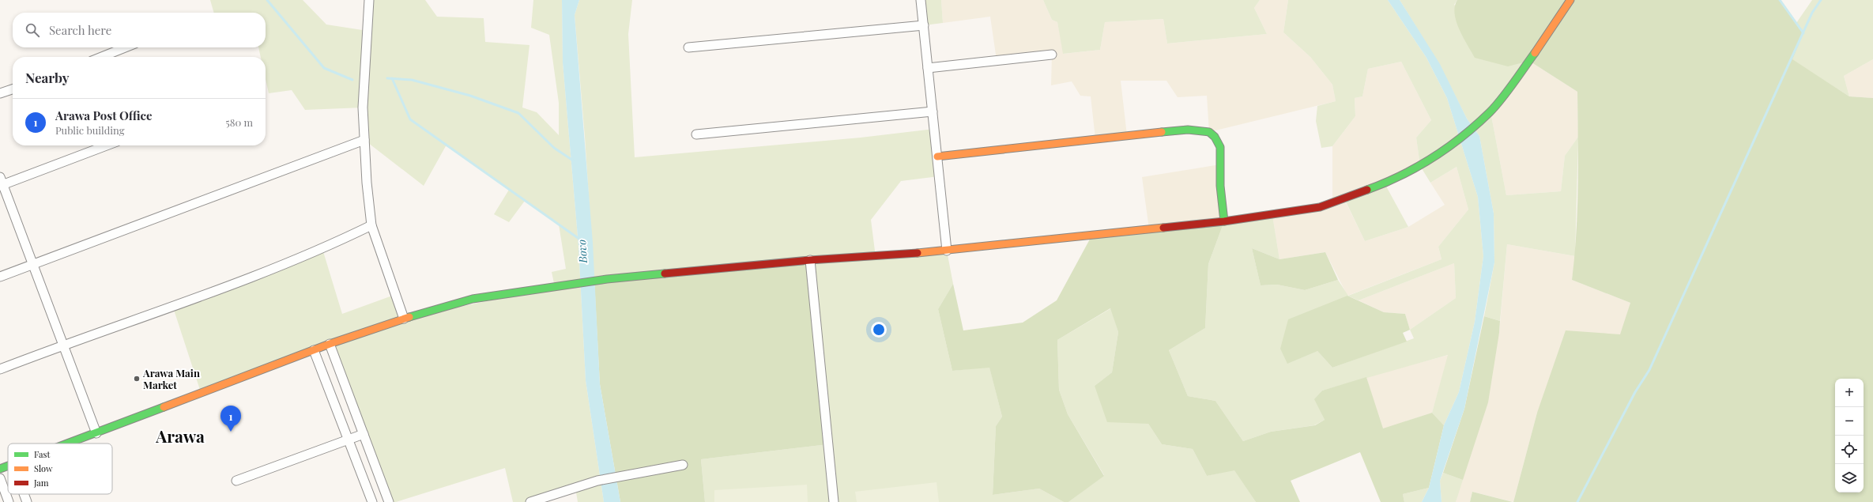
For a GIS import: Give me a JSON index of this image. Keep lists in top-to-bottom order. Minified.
{"districts":["Arawa"],"water":["Bovo"],"places":["Arawa Main Market"],"legend":["Fast","Slow","Jam"],"page":{"search":"Search here","heading":"Nearby","list":[{"mark":"1","name":"Arawa Post Office","note":"Public building","value":"580 m"}],"map_buttons":["+","−"],"pins":"1"}}
